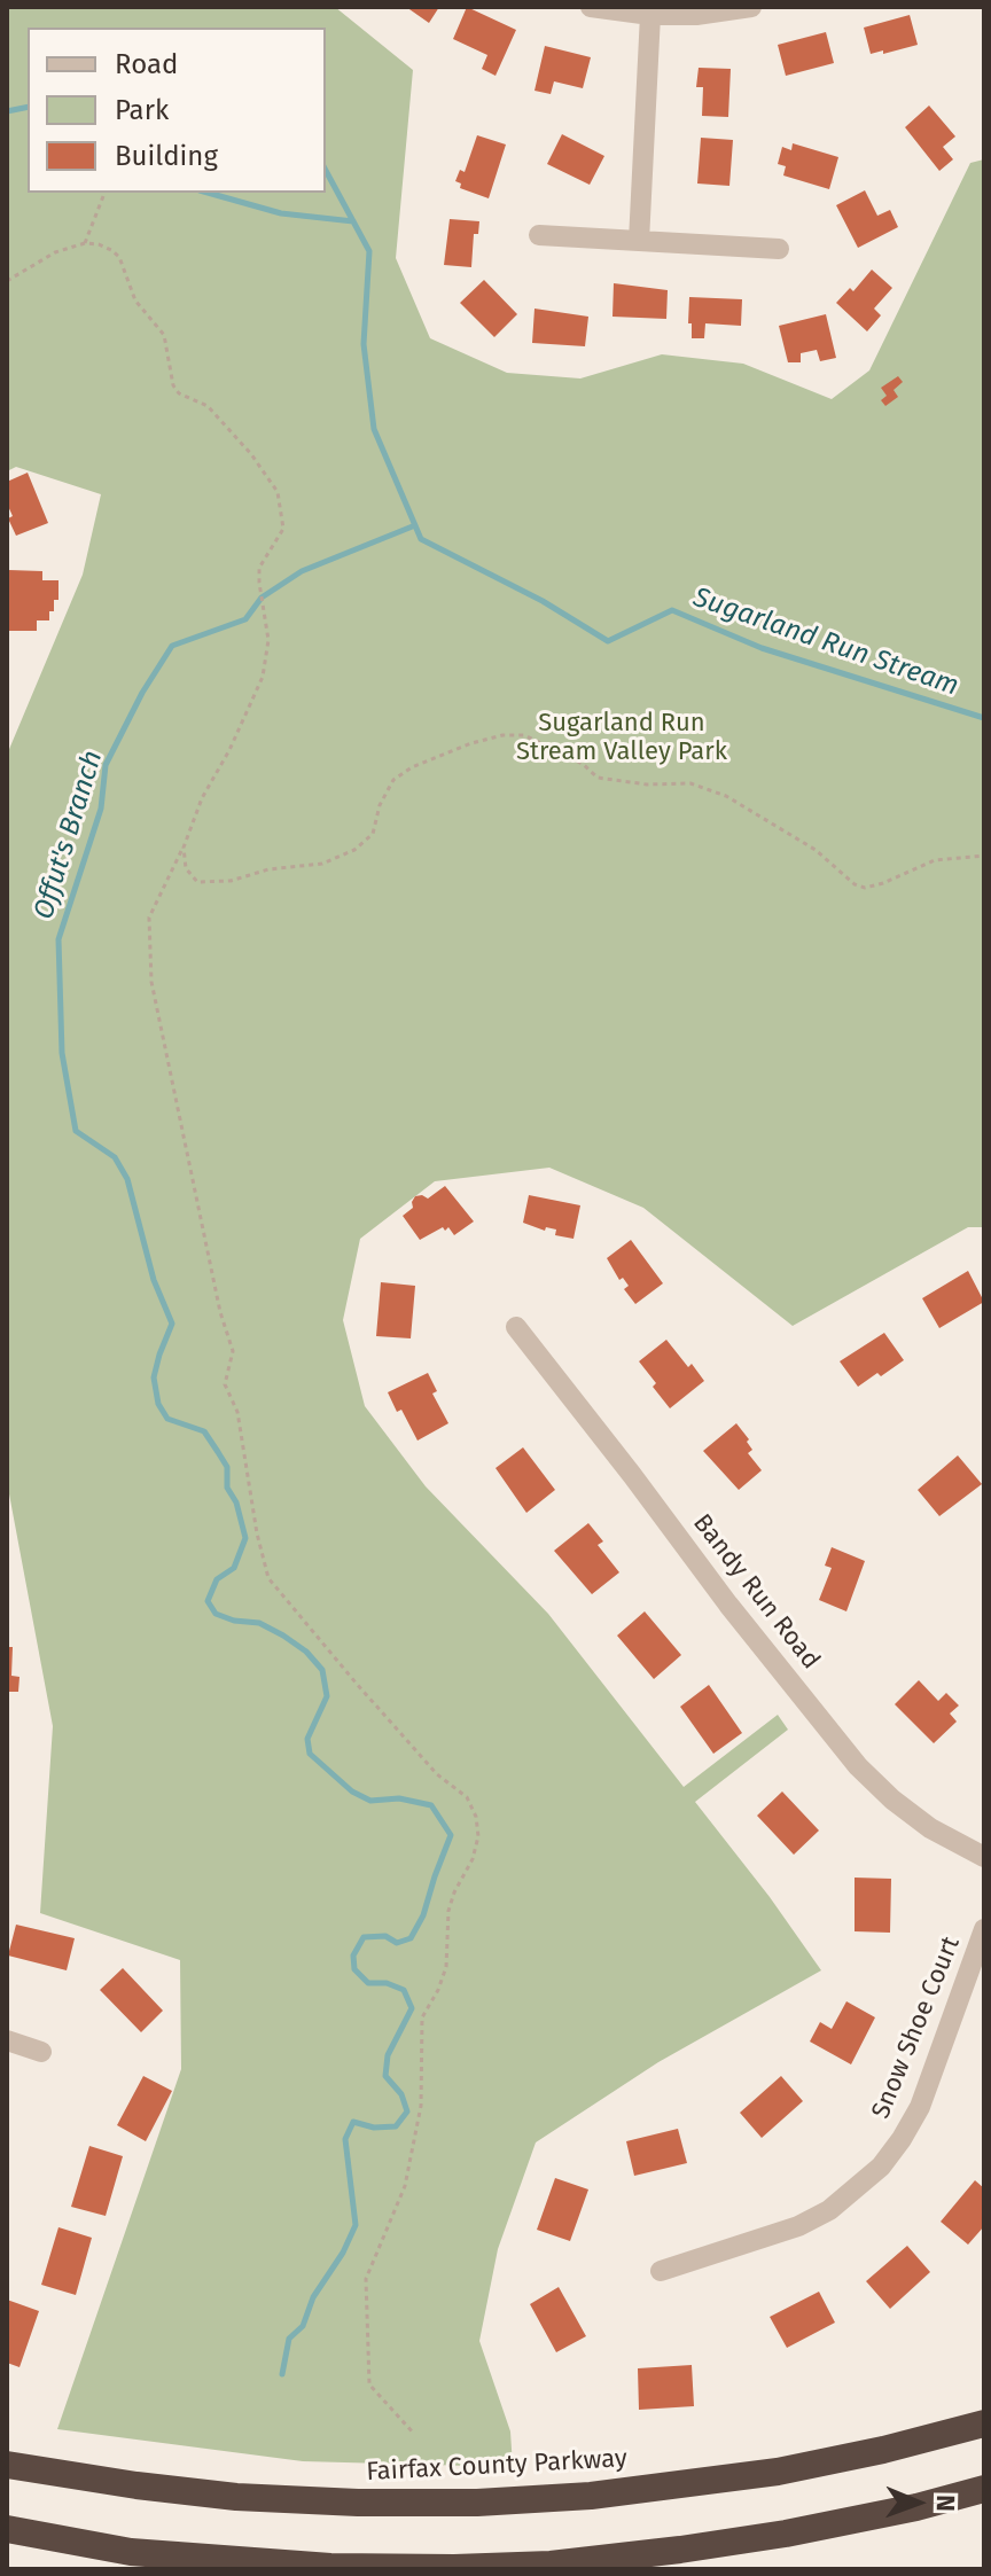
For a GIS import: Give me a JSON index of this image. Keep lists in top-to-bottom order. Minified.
{"streets":{"highway":["Fairfax County Parkway"],"street":["Bandy Run Road","Snow Shoe Court"]},"water":["Sugarland Run Stream","Offut's Branch"],"parks":["Sugarland Run Stream Valley Park"],"legend":["Road","Park","Building"],"north":"right"}
